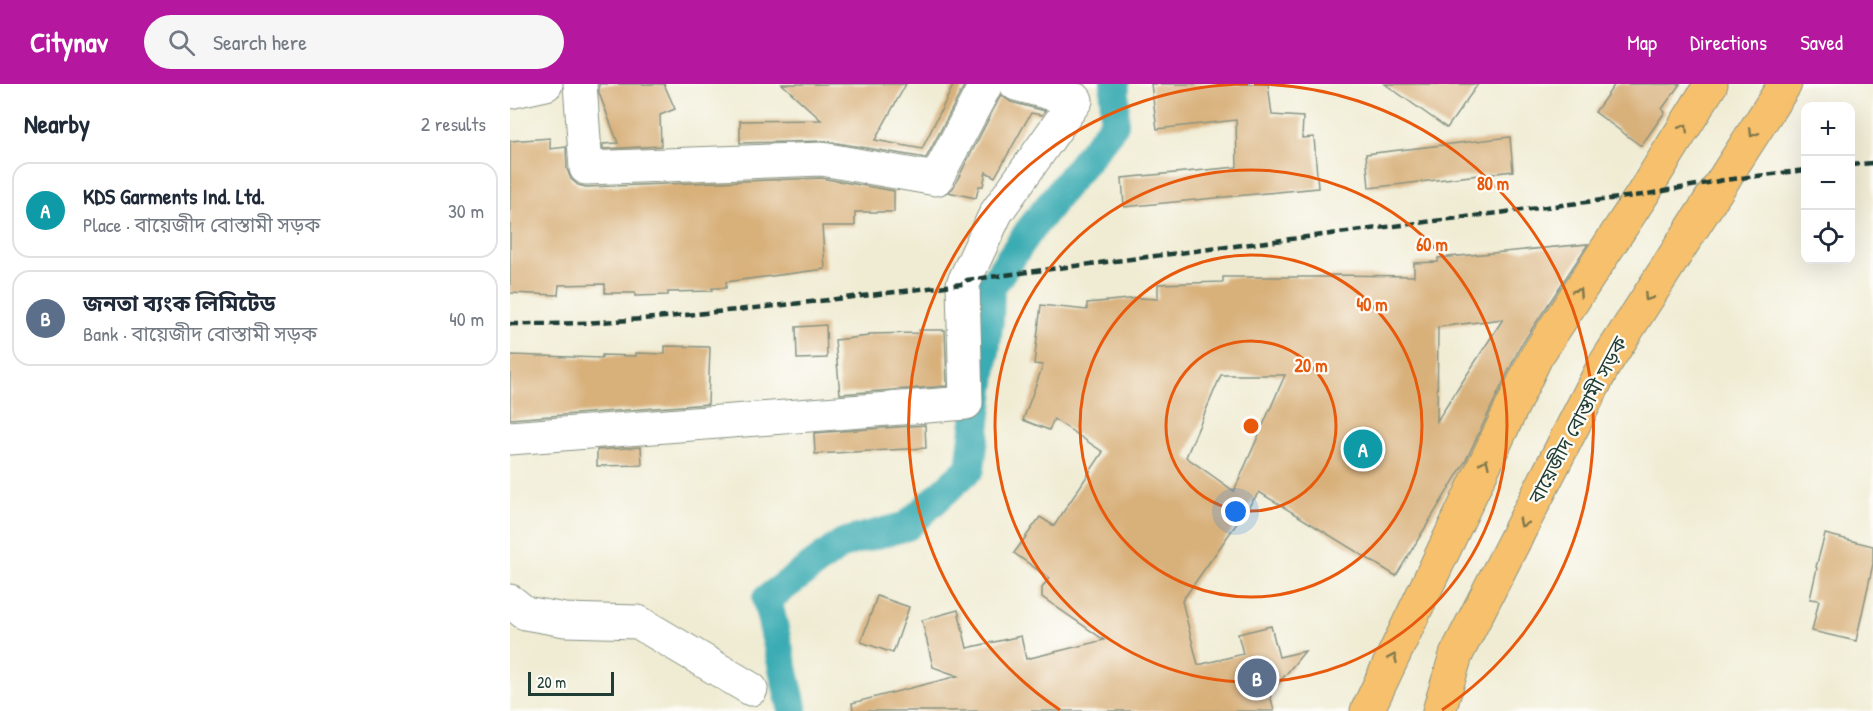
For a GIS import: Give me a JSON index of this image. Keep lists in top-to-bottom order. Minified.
{"streets":{"main road":["বায়েজীদ বোস্তামী সড়ক"]},"scale_bar":"20 m","page":{"header":"Citynav","search":"Search here","nav":["Map","Directions","Saved"],"heading":["Nearby","2 results"],"map_buttons":["+","−"],"list":[{"mark":"A","name":"KDS Garments Ind. Ltd.","note":"Place · বায়েজীদ বোস্তামী সড়ক","value":"30 m"},{"mark":"B","name":"জনতা ব্যংক লিমিটেড","note":"Bank · বায়েজীদ বোস্তামী সড়ক","value":"40 m"}],"pins":["A","B"],"scale":"20 m"},"rings":["80 m","60 m","40 m","20 m"]}
